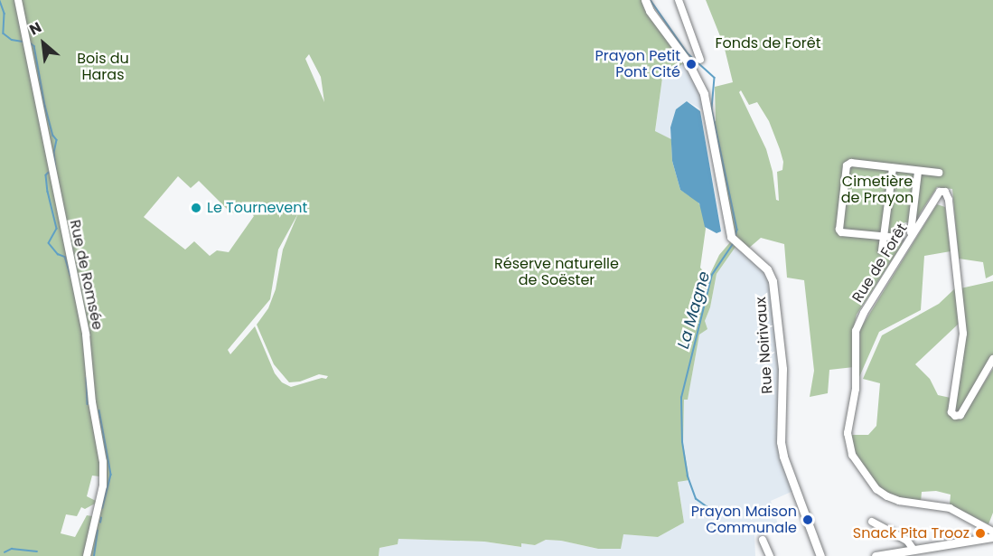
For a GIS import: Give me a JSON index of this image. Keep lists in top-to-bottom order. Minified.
{"streets":{"main road":["Rue Noirivaux"],"street":["Rue de Forêt","Rue de Romsée"]},"water":["La Magne"],"parks":["Fonds de Forêt","Bois du Haras","Cimetière de Prayon","Réserve naturelle de Soëster"],"places":["Prayon Petit Pont Cité","Le Tournevent","Prayon Maison Communale","Snack Pita Trooz"],"north":"top left"}
